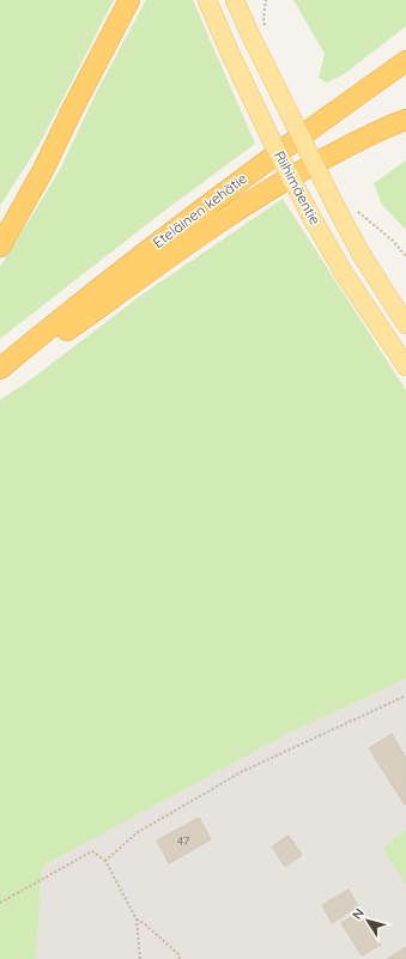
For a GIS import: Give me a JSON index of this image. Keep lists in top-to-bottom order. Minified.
{"streets":{"highway":["Eteläinen kehätie"],"main road":["Riihimäentie"]},"house_numbers":["47"],"north":"top left"}
